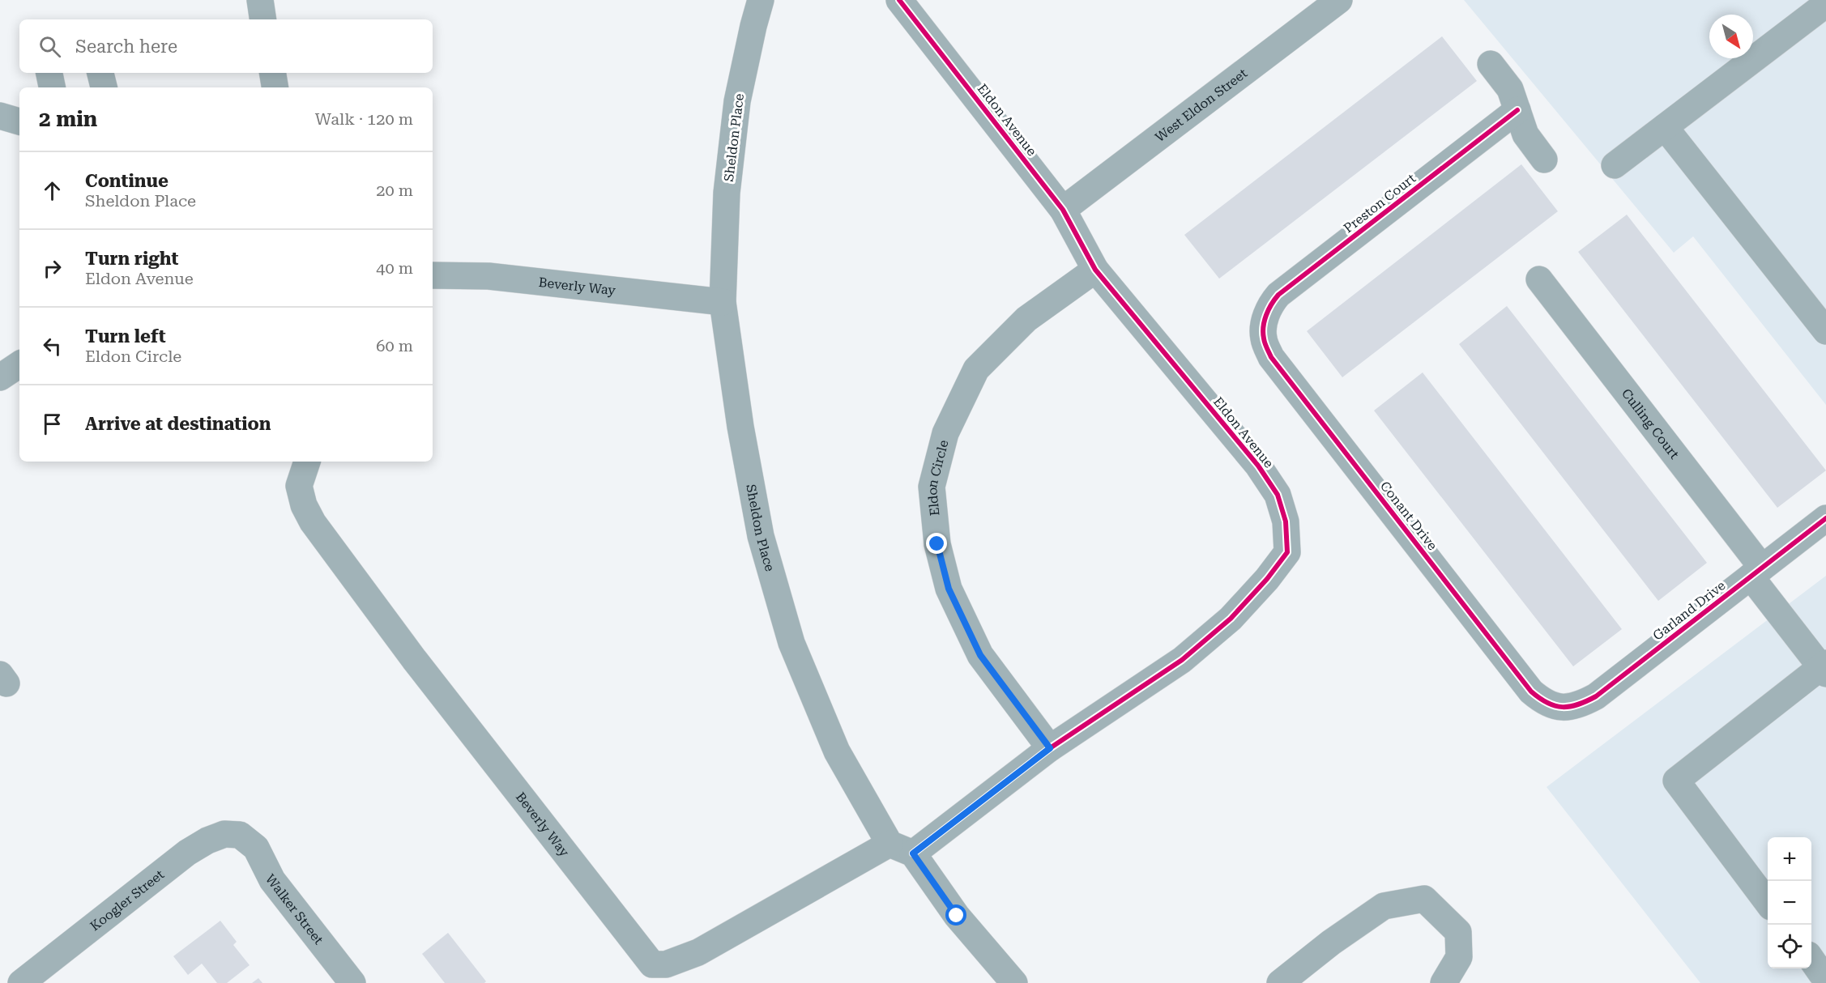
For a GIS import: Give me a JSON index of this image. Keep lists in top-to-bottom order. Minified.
{"streets":{"street":["West Eldon Street","Eldon Avenue","Sheldon Place","Preston Court","Beverly Way","Culling Court","Eldon Circle","Conant Drive","Garland Drive","Koogler Street","Walker Street"]},"crossings":[["West Eldon Street","Eldon Avenue"],["Eldon Avenue","Sheldon Place"],["Eldon Avenue","Beverly Way"],["Eldon Avenue","Eldon Circle"],["Sheldon Place","Beverly Way"],["Preston Court","Conant Drive"],["Culling Court","Garland Drive"],["Conant Drive","Garland Drive"],["Koogler Street","Walker Street"]],"north":"bottom right","page":{"search":"Search here","heading":["2 min","Walk · 120 m"],"list":[["Continue","Sheldon Place","20 m"],["Turn right","Eldon Avenue","40 m"],["Turn left","Eldon Circle","60 m"],"Arrive at destination"],"map_buttons":["+","−"]}}
